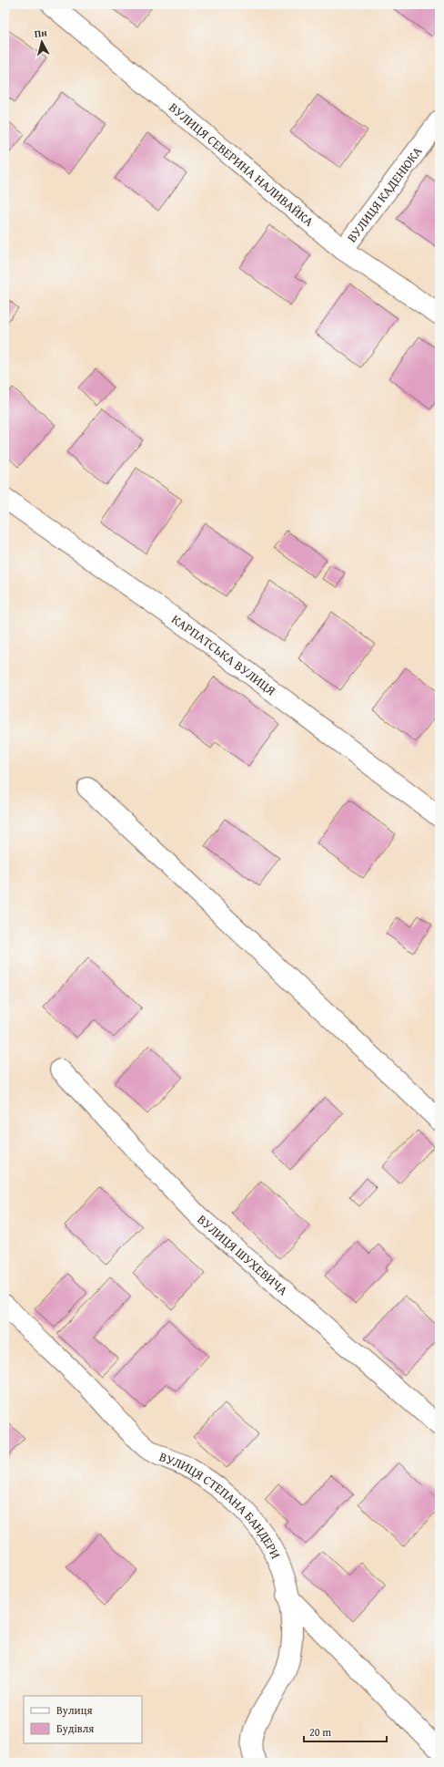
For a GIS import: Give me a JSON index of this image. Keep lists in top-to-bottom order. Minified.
{"streets":{"street":["ВУЛИЦЯ СЕВЕРИНА НАЛИВАЙКА","ВУЛИЦЯ КАДЕНЮКА","КАРПАТСЬКА ВУЛИЦЯ","ВУЛИЦЯ ШУХЕВИЧА","ВУЛИЦЯ СТЕПАНА БАНДЕРИ"]},"crossings":[["ВУЛИЦЯ СЕВЕРИНА НАЛИВАЙКА","ВУЛИЦЯ КАДЕНЮКА"]],"legend":["Вулиця","Будівля"],"scale_bar":"20 m","north":"top"}
